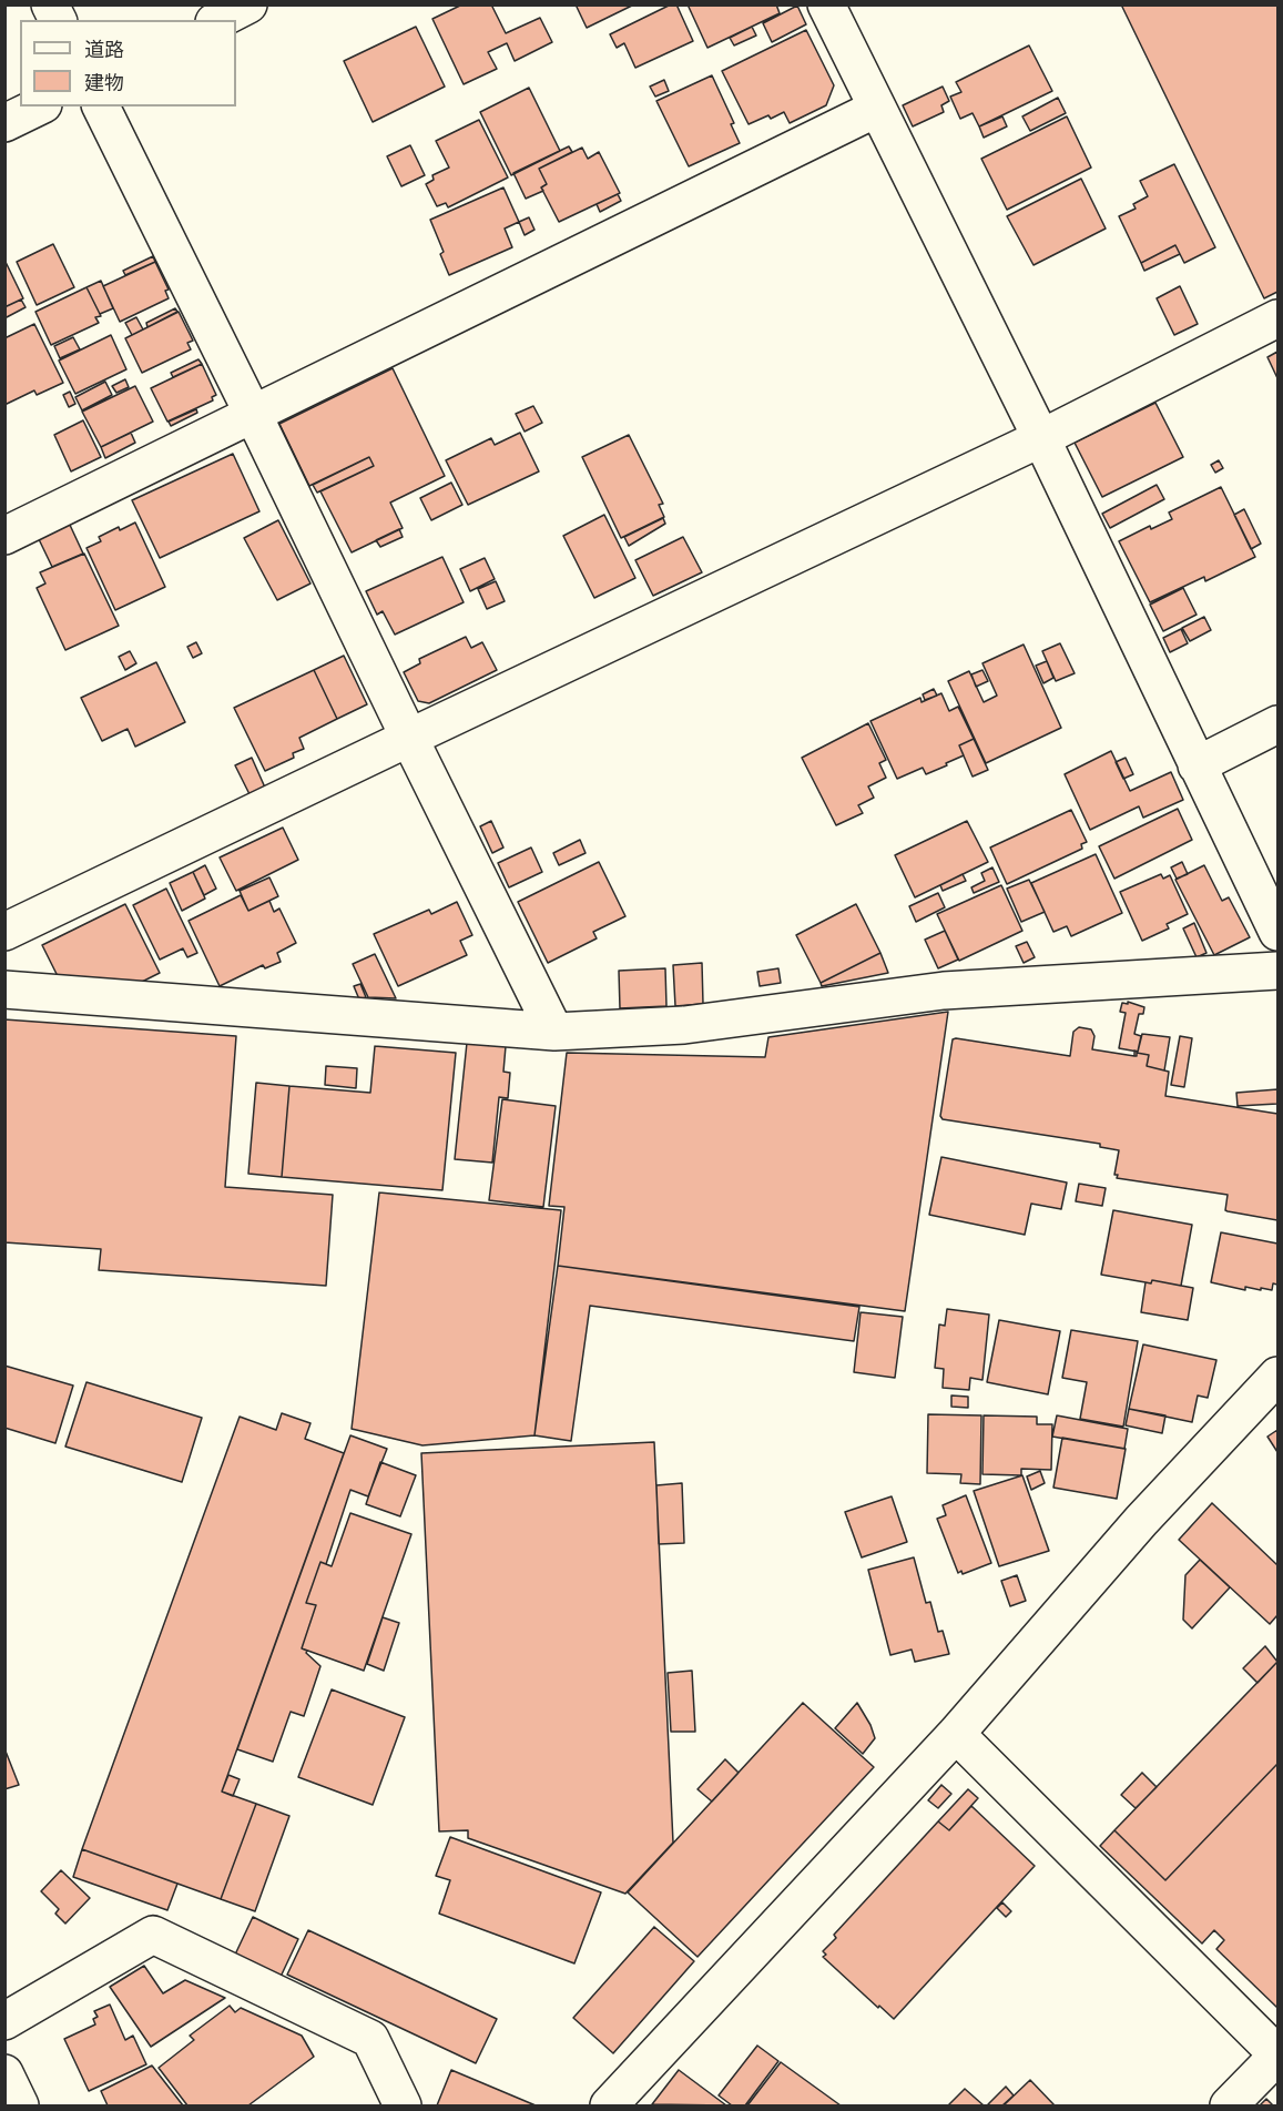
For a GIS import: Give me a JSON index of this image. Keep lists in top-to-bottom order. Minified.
{"legend":["道路","建物"]}
